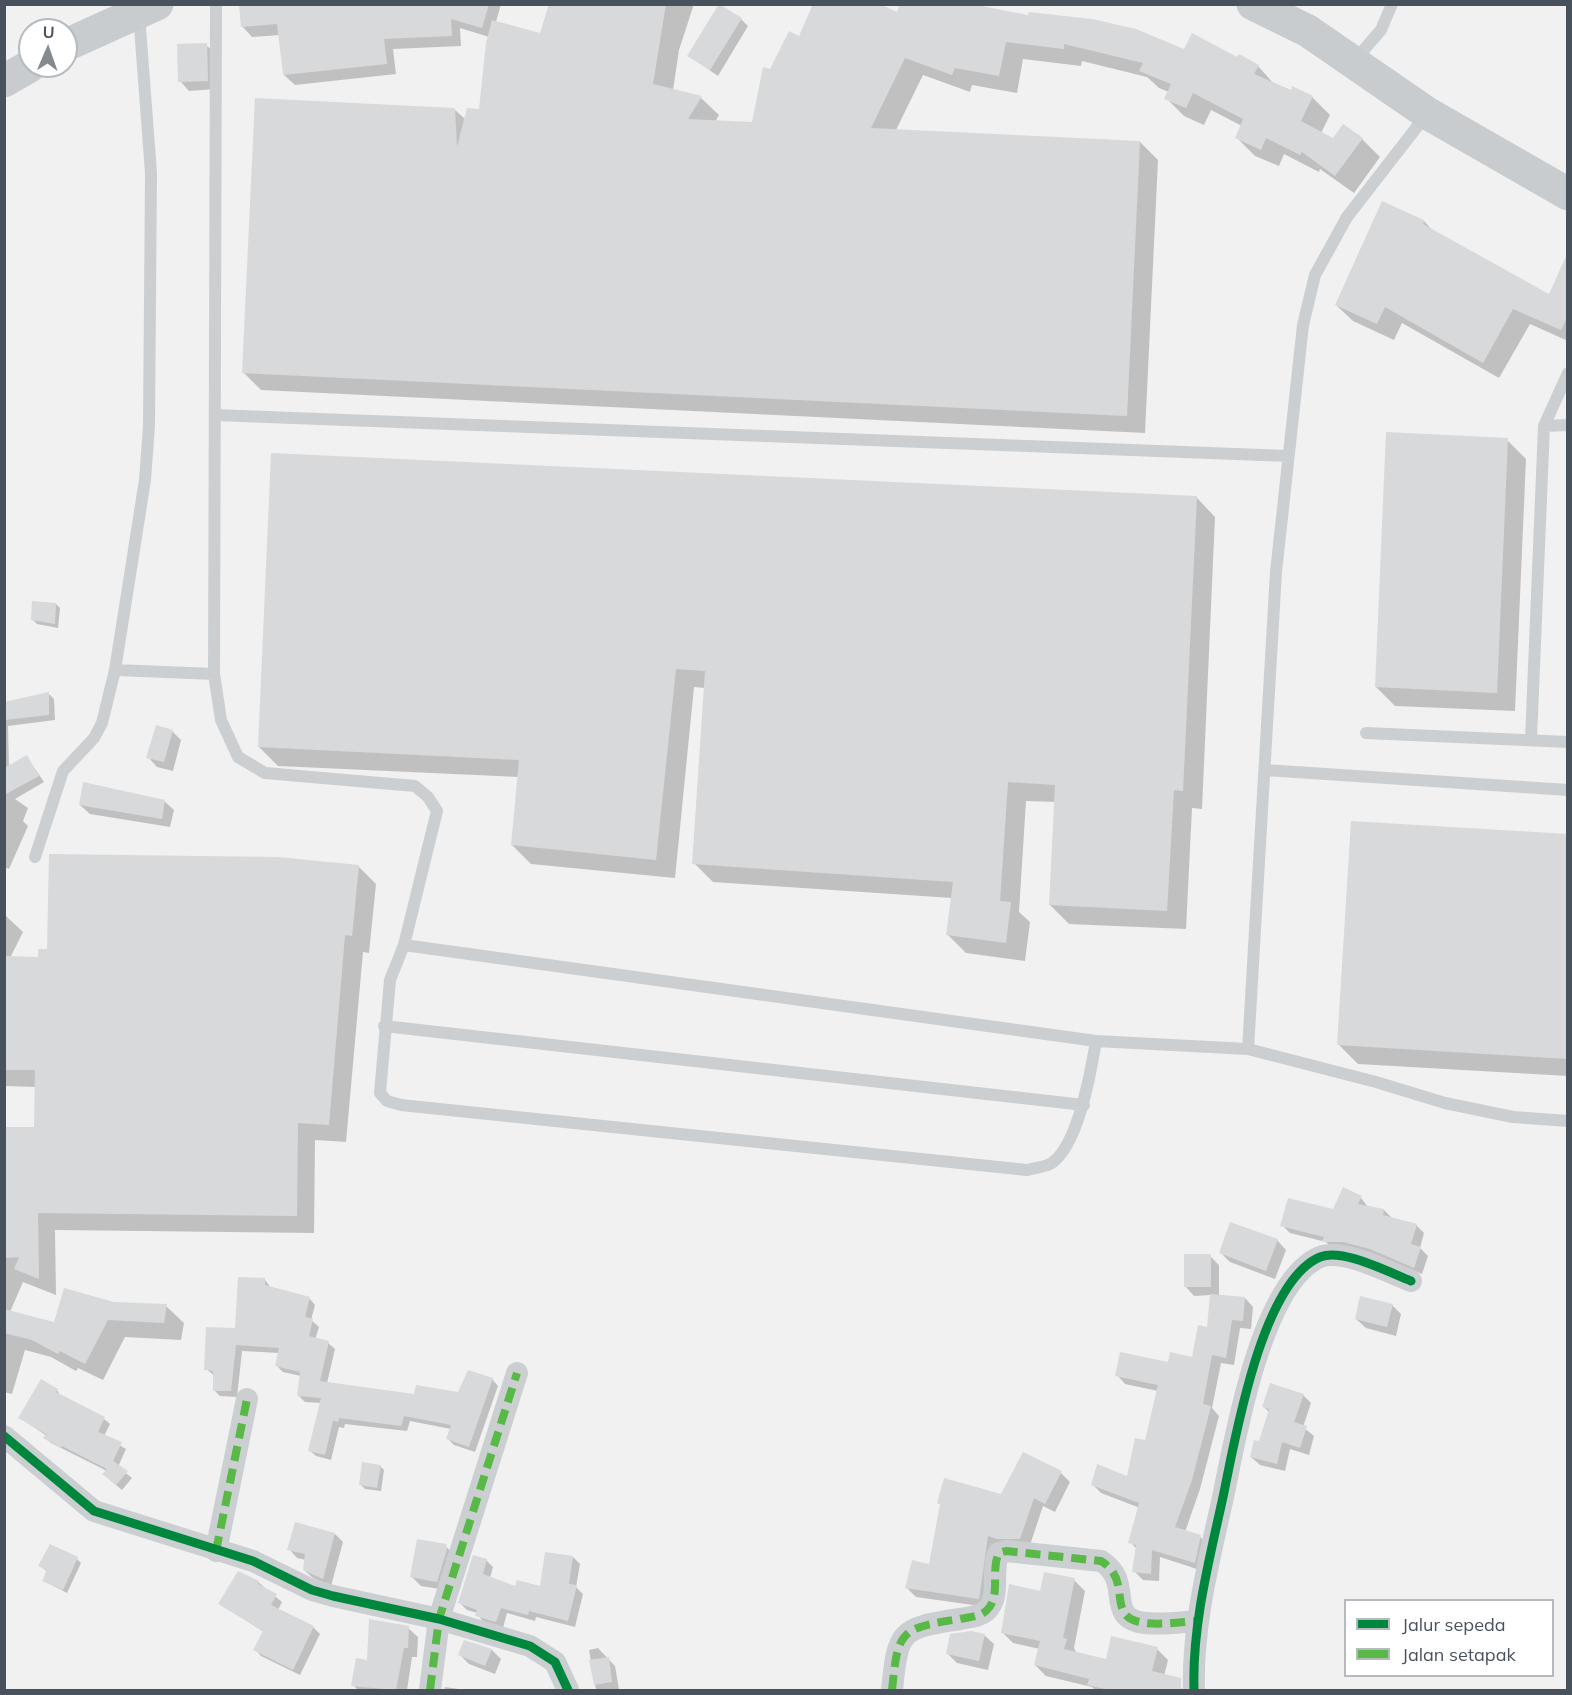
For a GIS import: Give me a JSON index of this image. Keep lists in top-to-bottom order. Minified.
{"legend":["Jalur sepeda","Jalan setapak"],"north":"top"}
